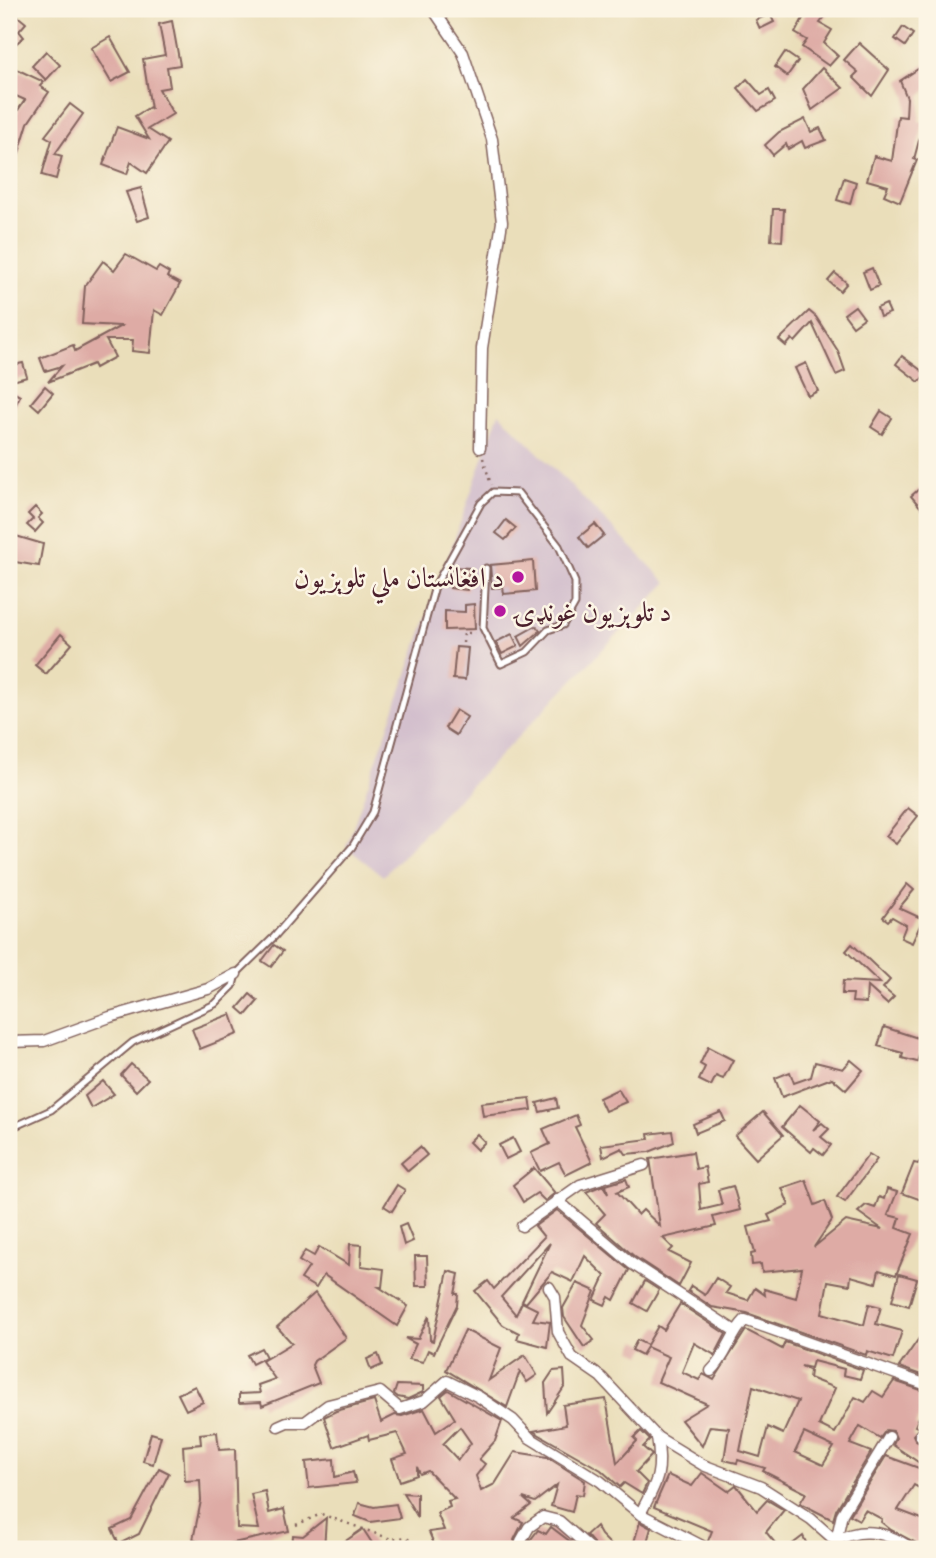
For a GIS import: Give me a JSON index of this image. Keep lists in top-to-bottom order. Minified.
{"places":["د افغانستان ملي تلوېزیون","د تلوېزیون غونډۍ"]}
